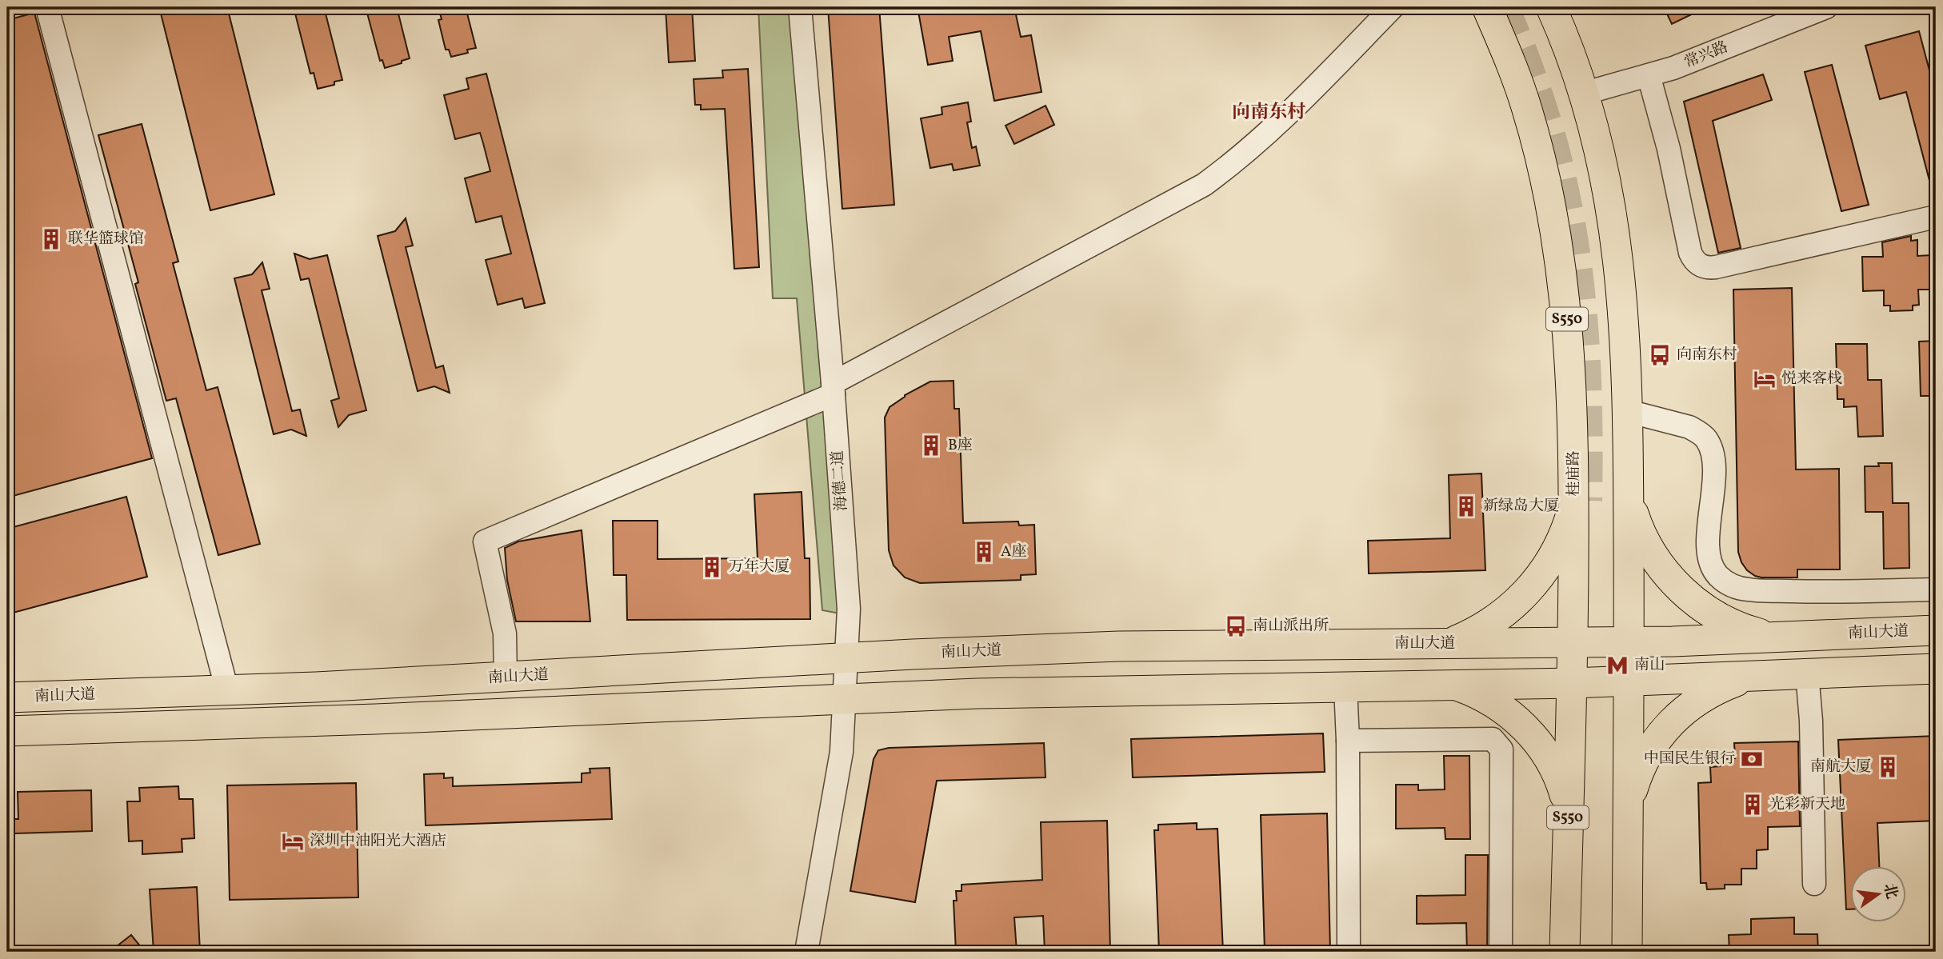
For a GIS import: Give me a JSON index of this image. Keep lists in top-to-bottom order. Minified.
{"streets":{"main road":["S550","桂庙路","南山大道"],"street":["常兴路","海德二道"]},"crossings":[["桂庙路","南山大道"],["海德二道","南山大道"]],"districts":["向南东村"],"places":{"building":["联华篮球馆","B座","新绿岛大厦","A座","万年大厦","南航大厦","光彩新天地"],"bus stop":["向南东村","南山派出所"],"hotel":["悦来客栈","深圳中油阳光大酒店"],"metro station":["南山"],"bank":["中国民生银行"]},"north":"right"}
